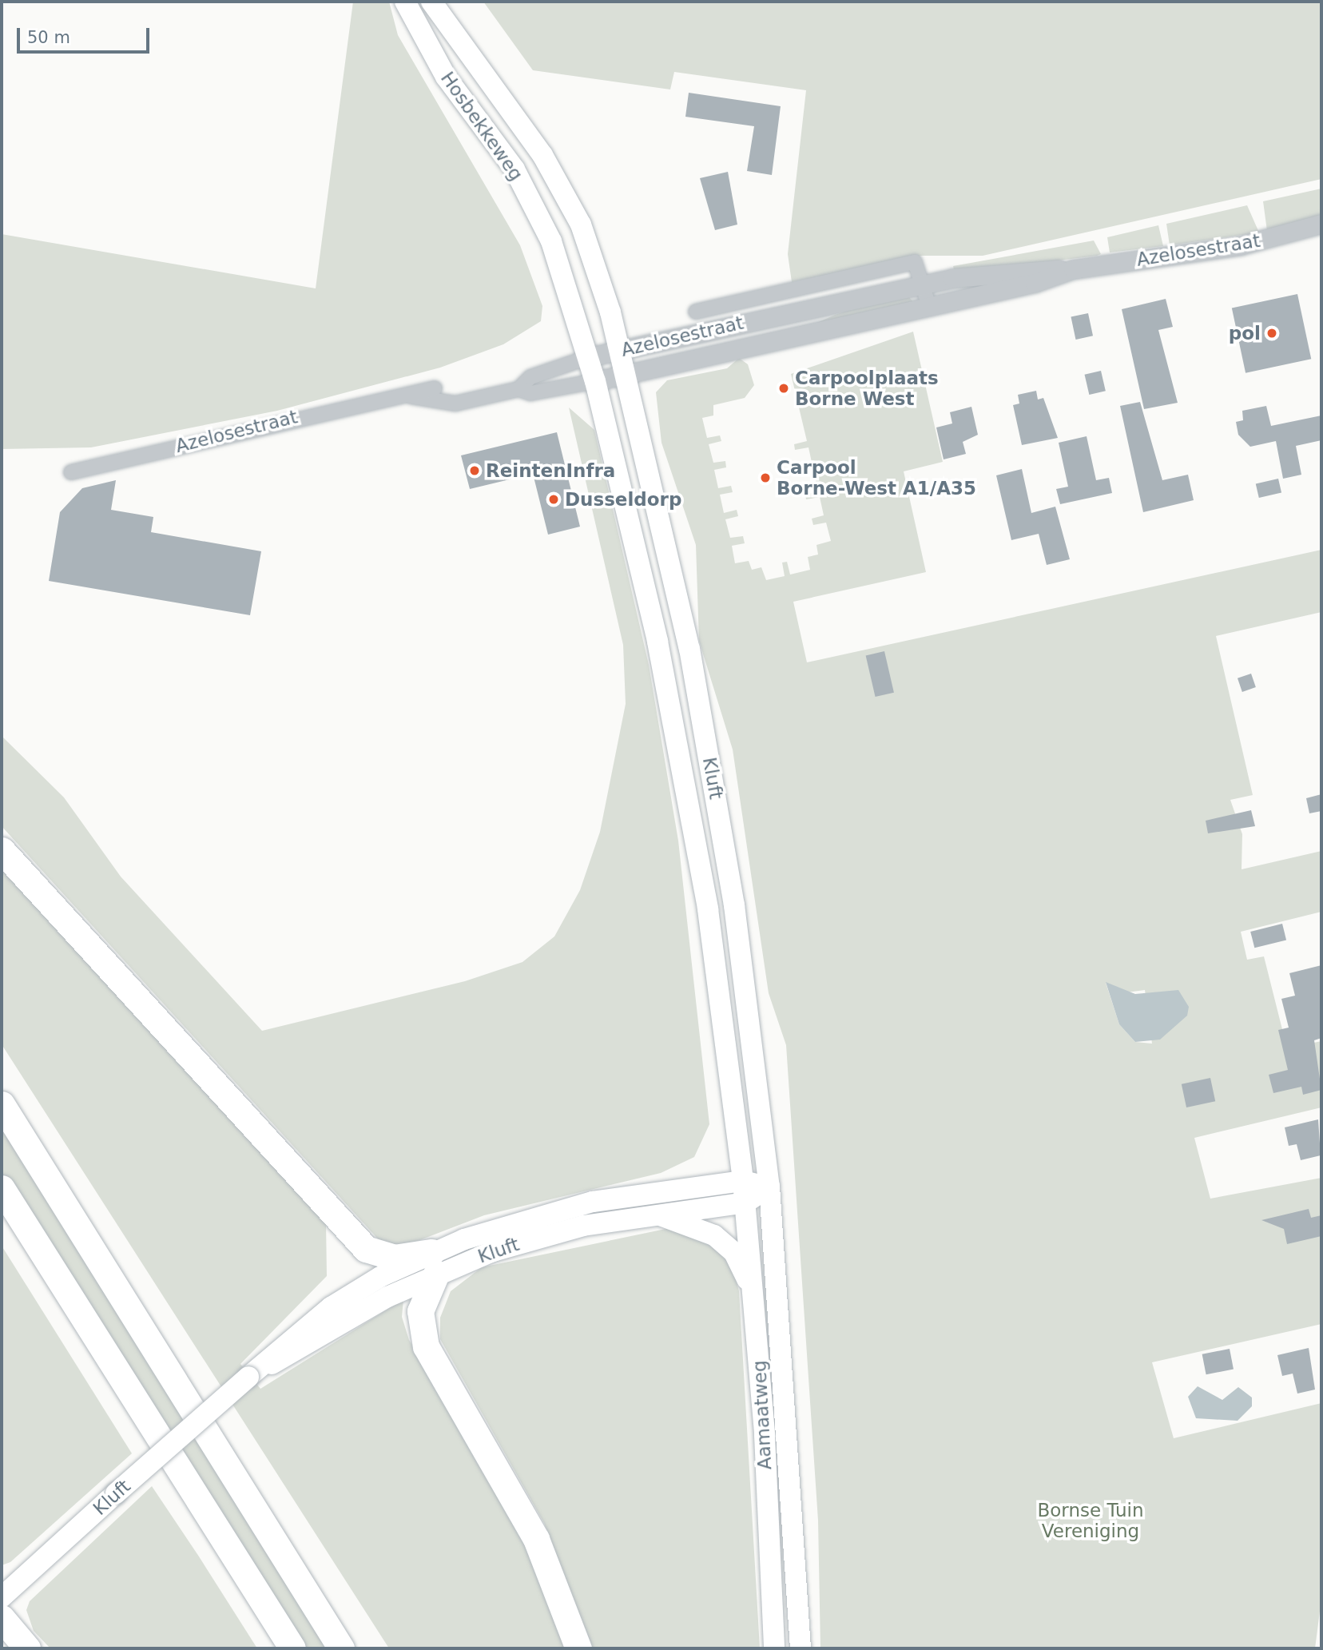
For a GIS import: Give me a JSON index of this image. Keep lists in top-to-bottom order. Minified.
{"streets":{"main road":["Hosbekkeweg","Kluft","Aamaatweg"],"street":["Azelosestraat"]},"crossings":[["Hosbekkeweg","Azelosestraat"],["Hosbekkeweg","Kluft"],["Azelosestraat","Kluft"],["Kluft","Aamaatweg"]],"parks":["Bornse Tuin Vereniging"],"places":["pol","Carpoolplaats Borne West","ReintenInfra","Carpool Borne-West A1/A35","Dusseldorp"],"scale_bar":"50 m"}
